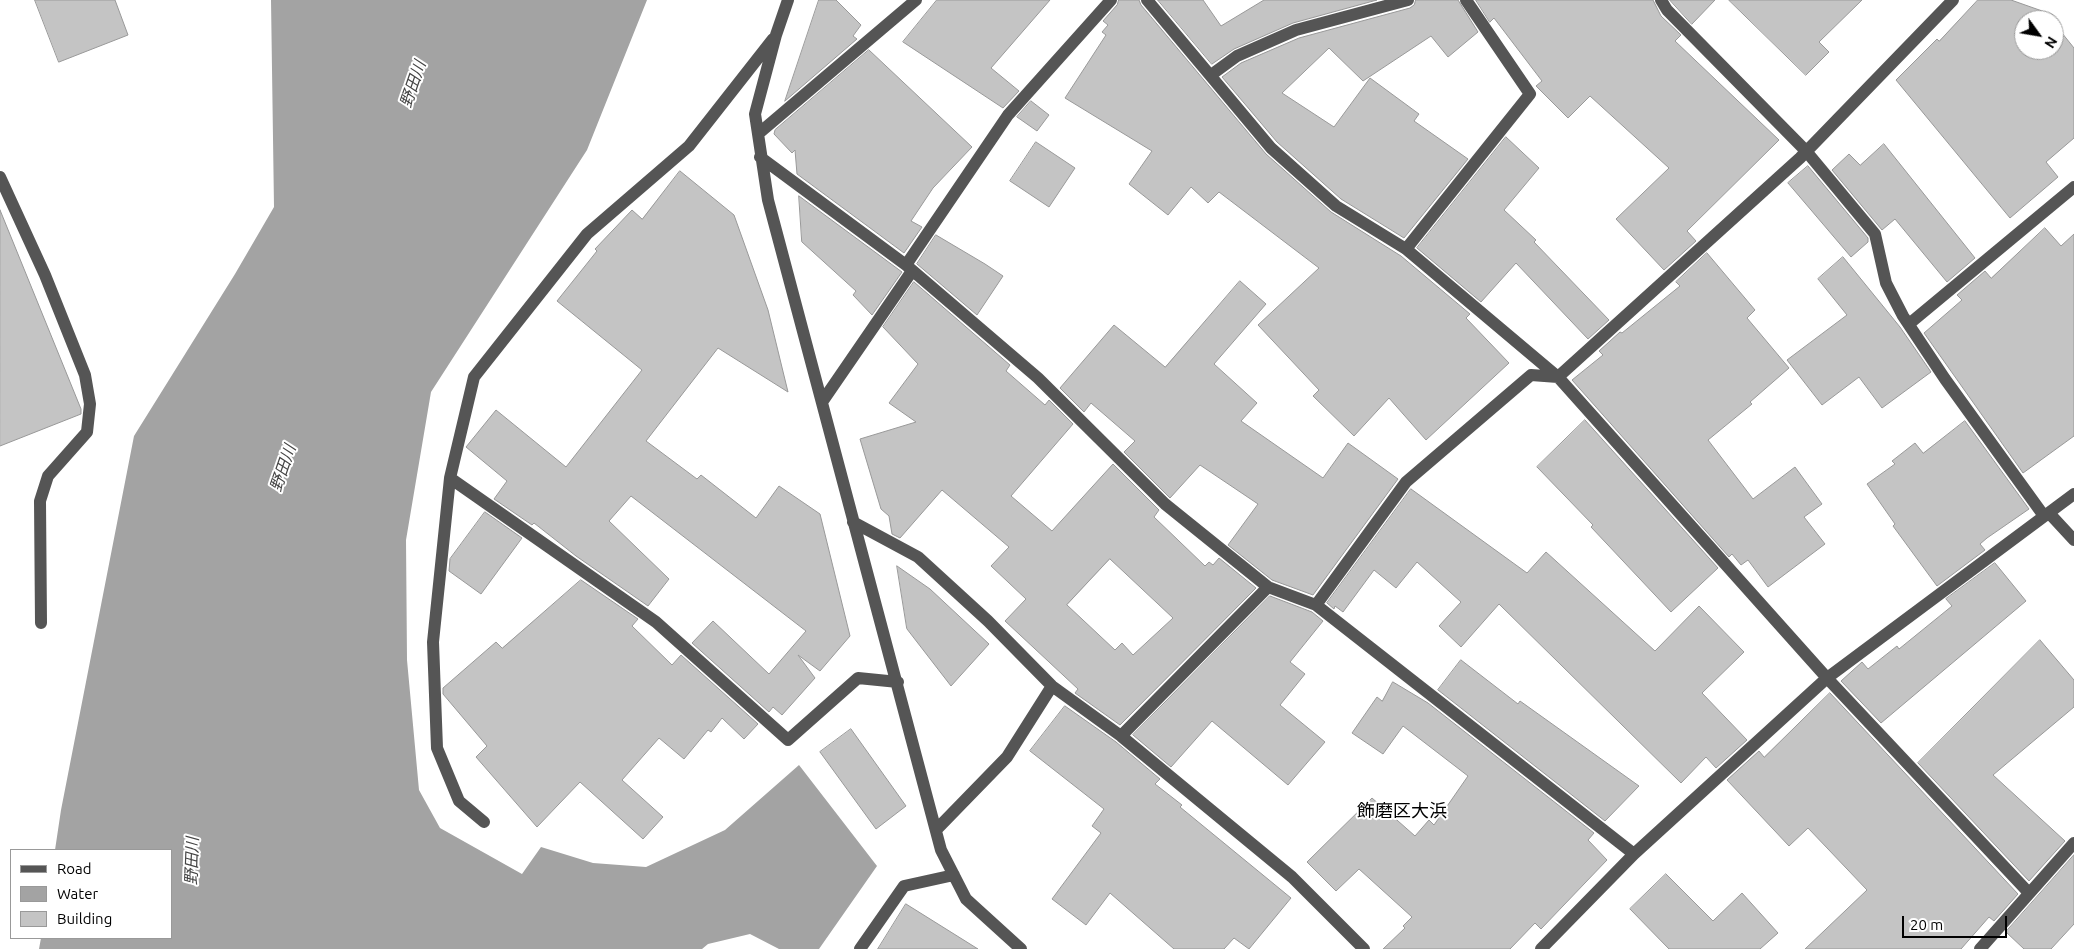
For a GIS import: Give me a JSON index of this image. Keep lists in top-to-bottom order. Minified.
{"districts":["飾磨区大浜"],"water":["野田川"],"legend":["Road","Water","Building"],"scale_bar":"20 m","north":"bottom right"}
